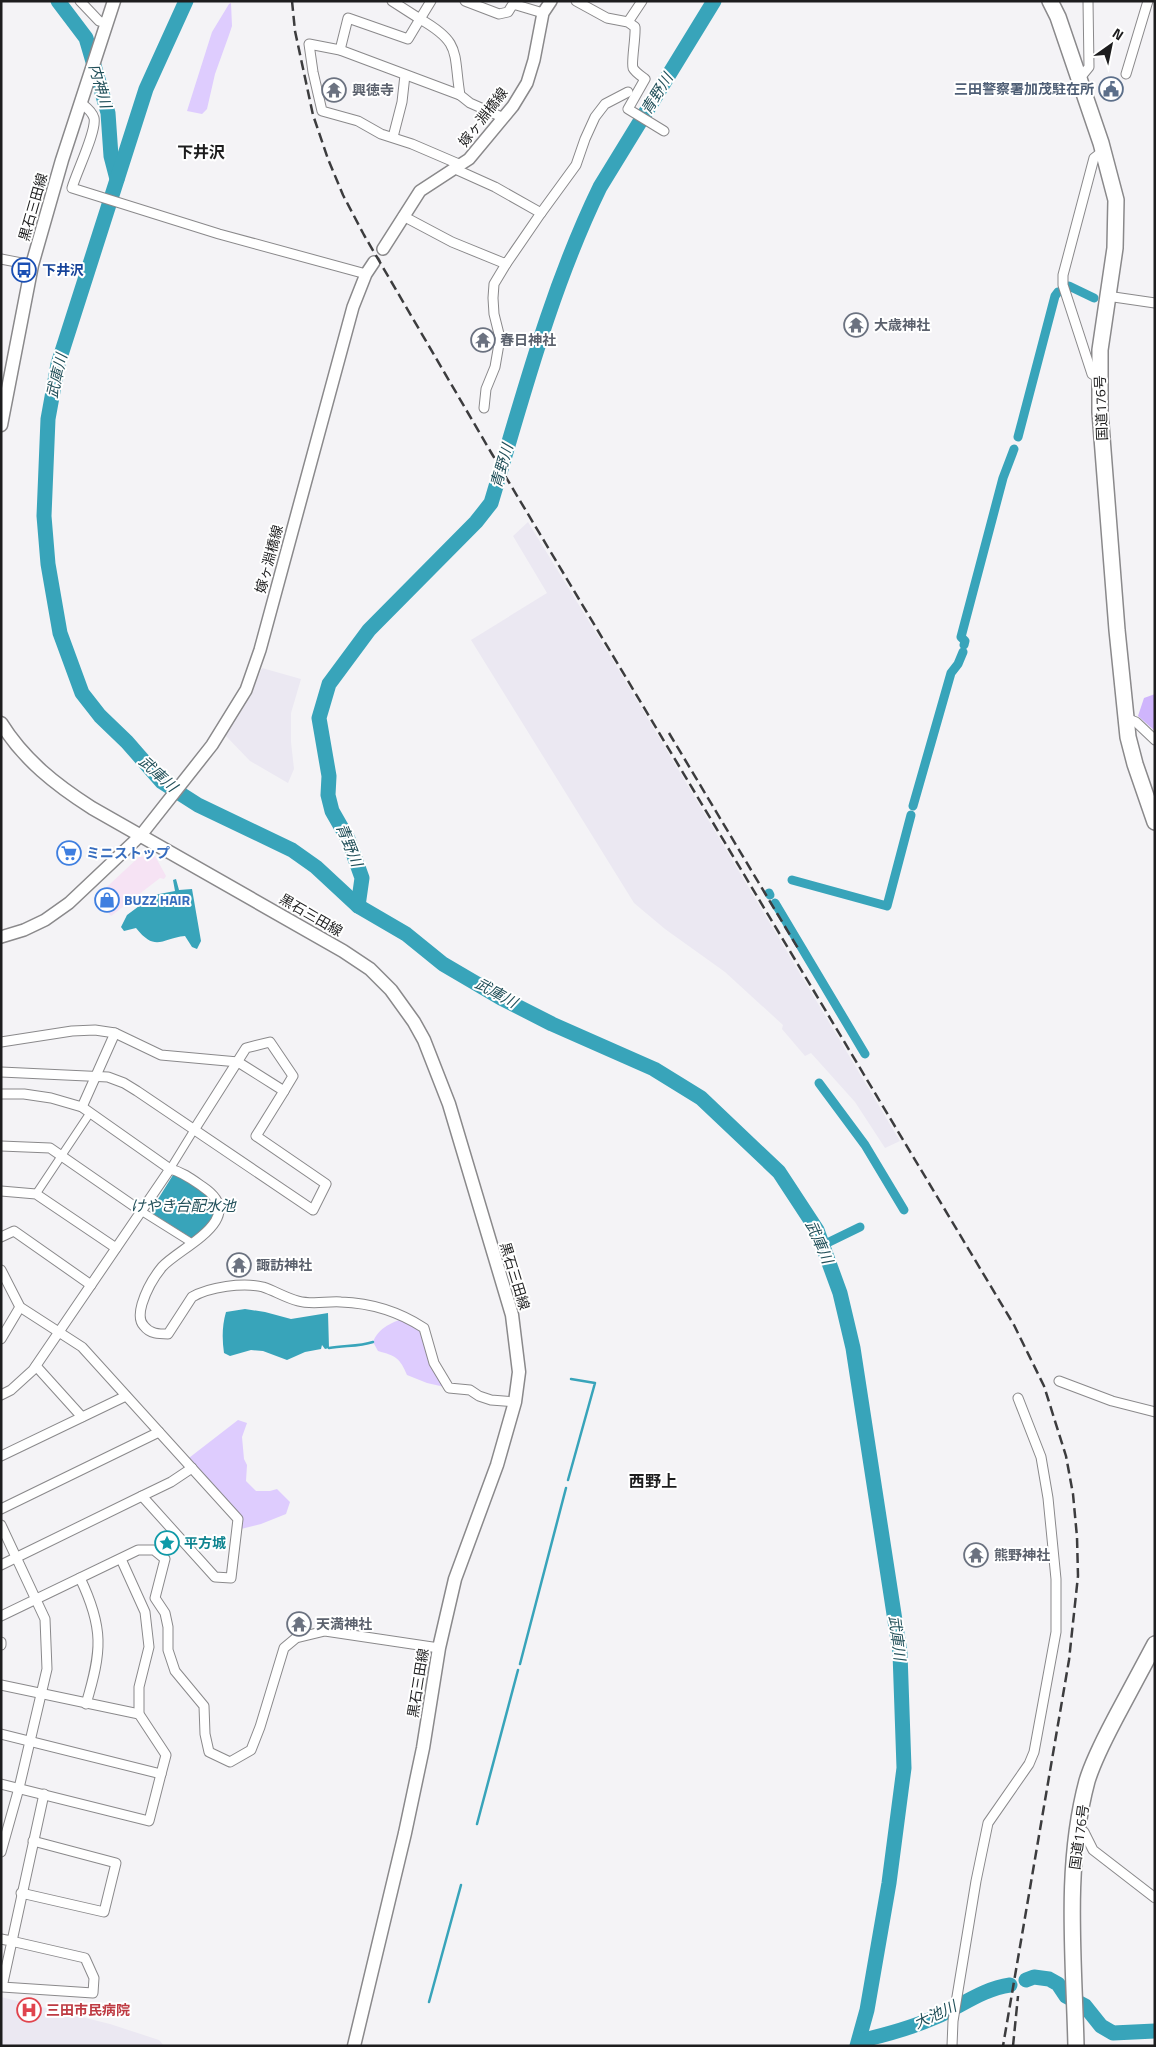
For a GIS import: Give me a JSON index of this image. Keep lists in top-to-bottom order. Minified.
{"streets":{"highway":["国道176号"],"main road":["黒石三田線"],"street":["嫁ヶ淵橋線"]},"crossings":[["嫁ヶ淵橋線","黒石三田線"]],"districts":["下井沢","西野上"],"water":["内神川","青野川","武庫川","けやき台配水池","大池川"],"places":{"public building":["三田警察署加茂駐在所"],"temple":["興徳寺","大歳神社","春日神社","諏訪神社","熊野神社","天満神社"],"bus stop":["下井沢"],"supermarket":["ミニストップ"],"shop":["BUZZ HAIR"],"place":["平方城"],"hospital":["三田市民病院"]},"north":"top right"}
